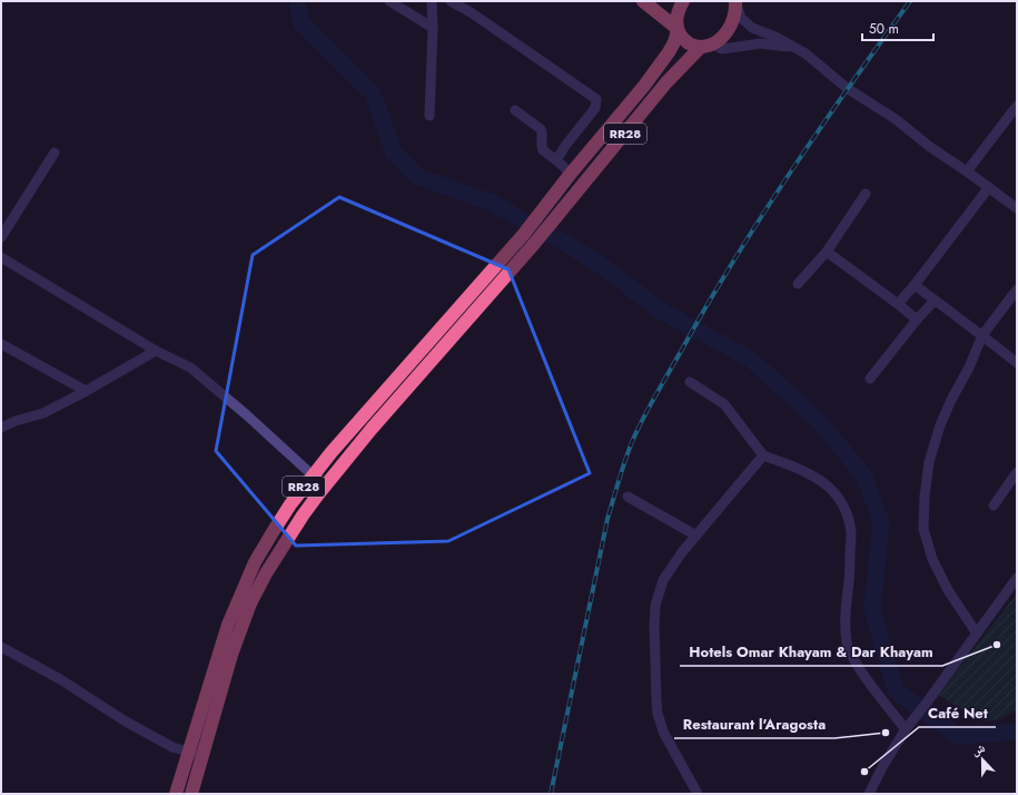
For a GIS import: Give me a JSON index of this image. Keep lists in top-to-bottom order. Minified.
{"streets":{"highway":["RR28"]},"places":["Hotels Omar Khayam & Dar Khayam","Restaurant l'Aragosta","Café Net"],"scale_bar":"50 m","north":"top"}
